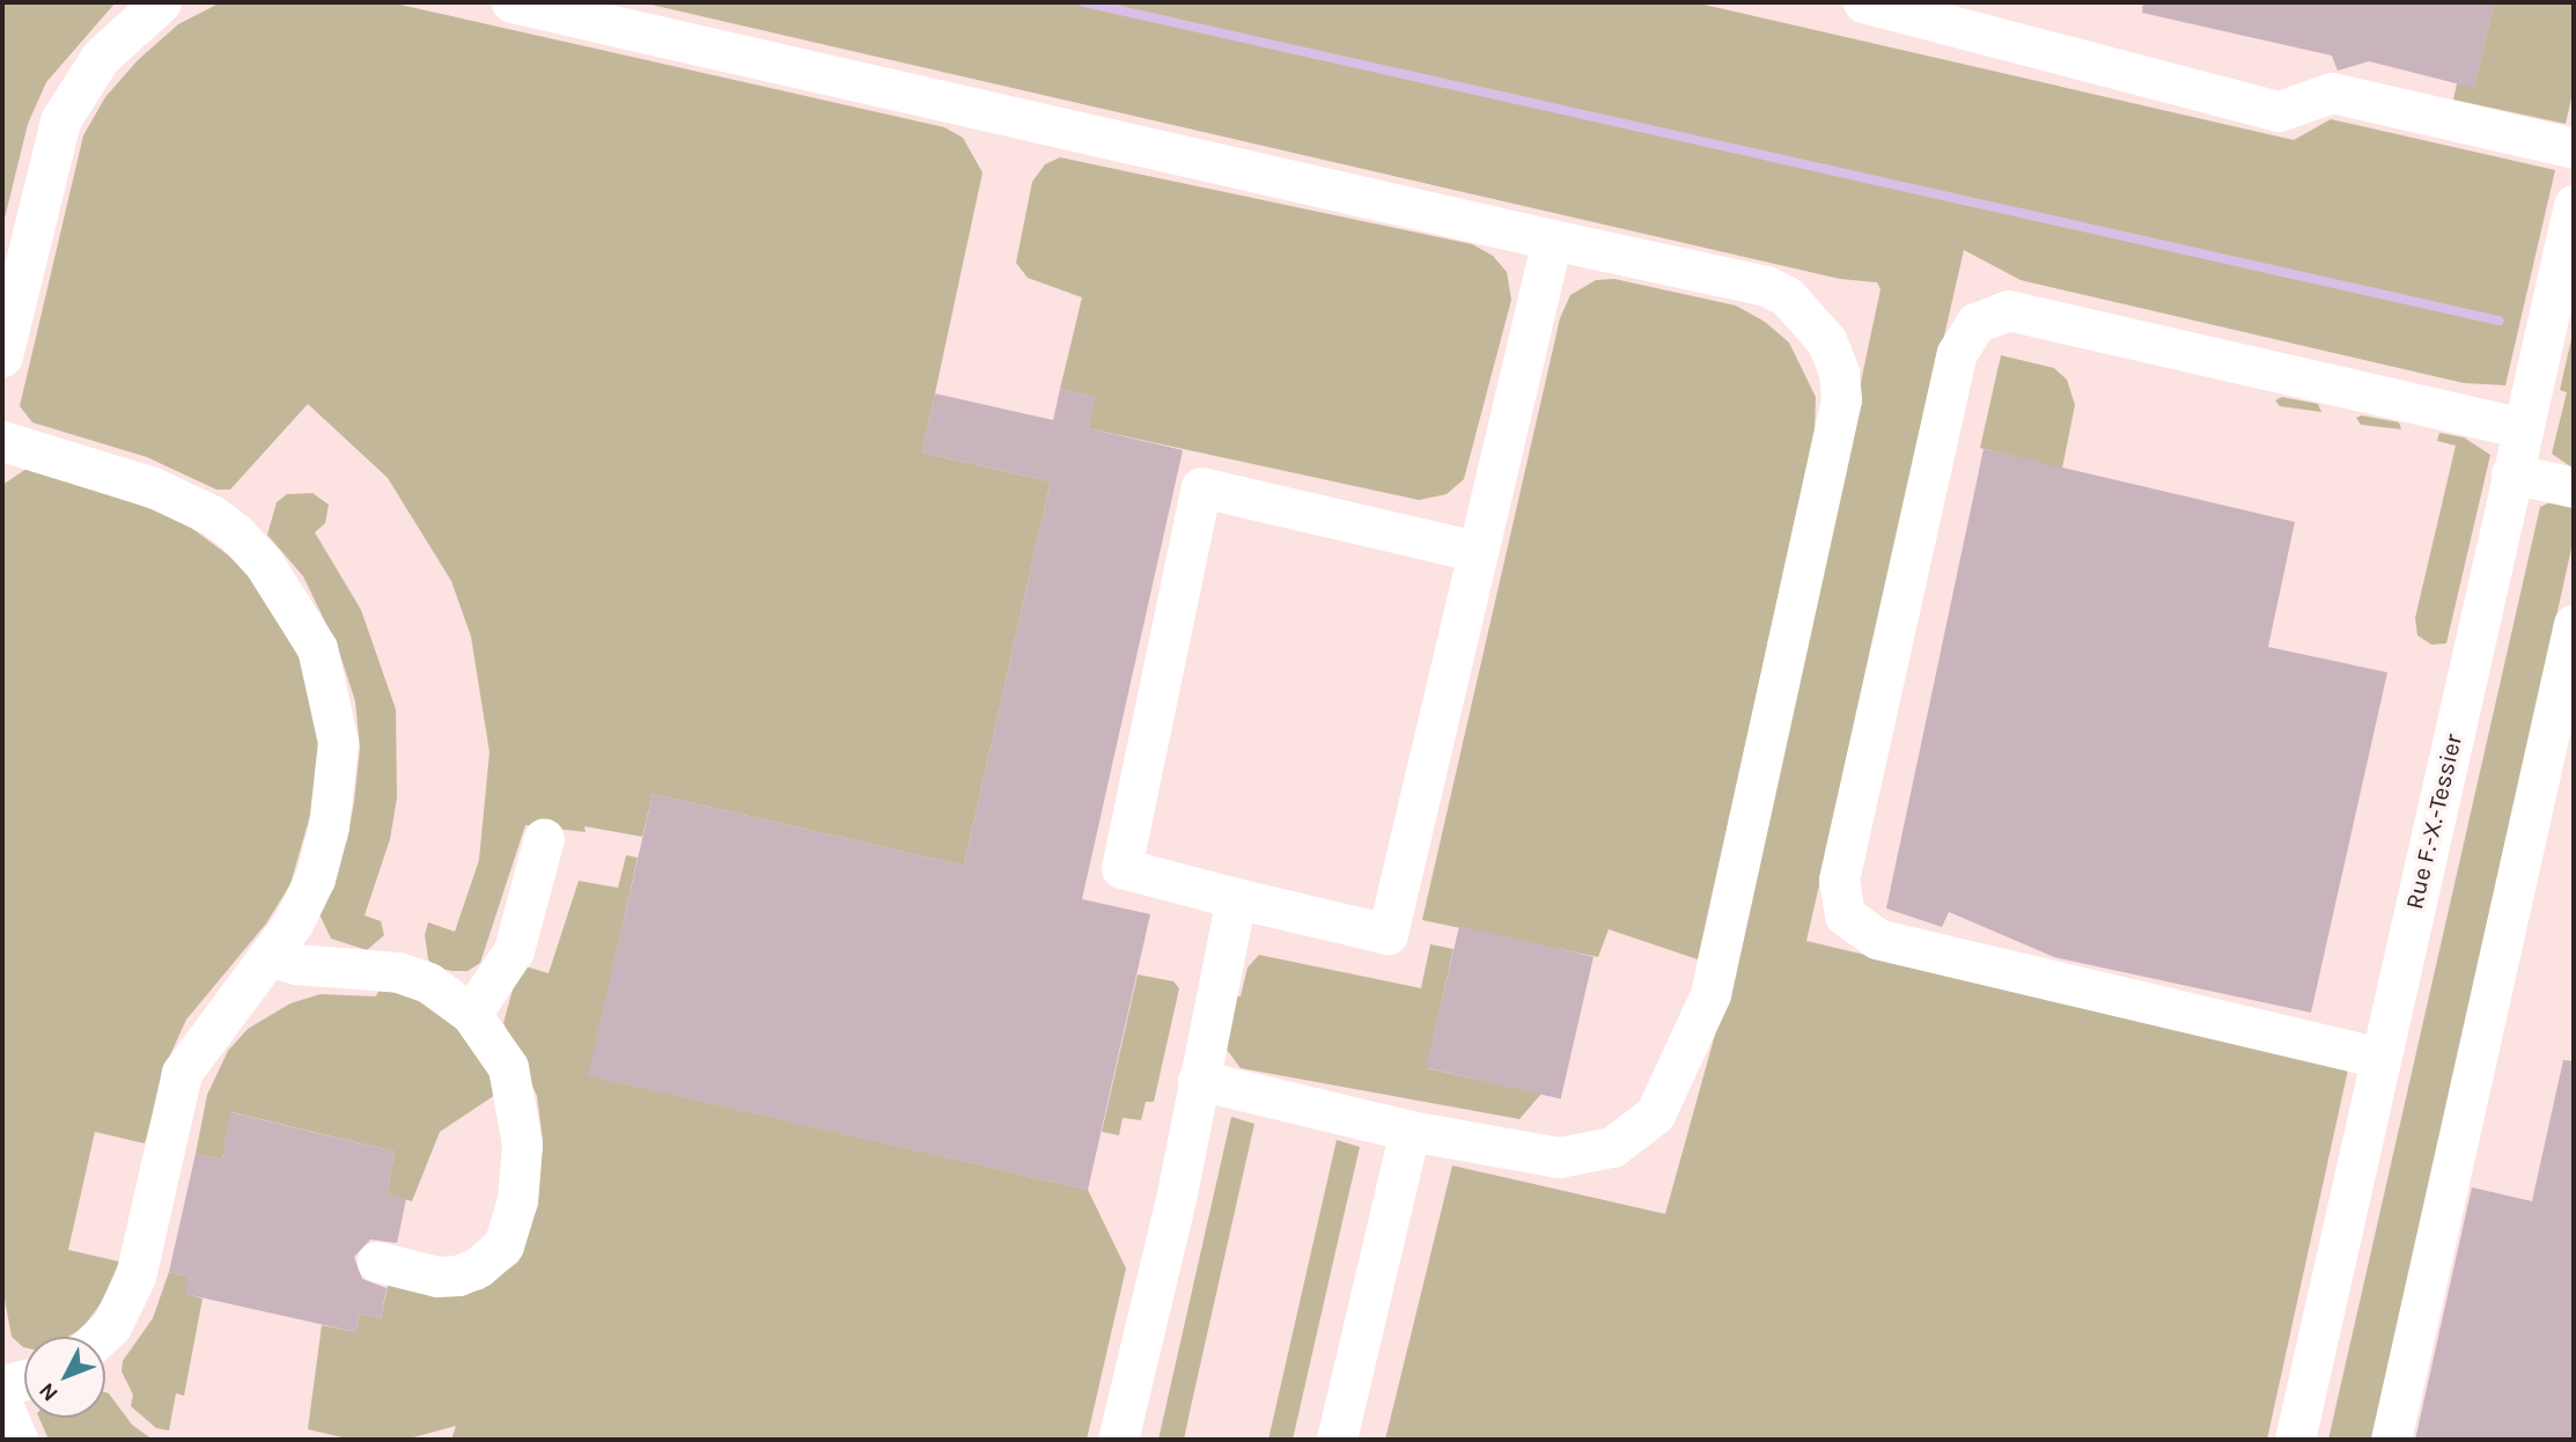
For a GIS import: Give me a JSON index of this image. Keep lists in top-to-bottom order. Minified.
{"streets":{"street":["Rue F.-X.-Tessier"]},"north":"bottom left"}
